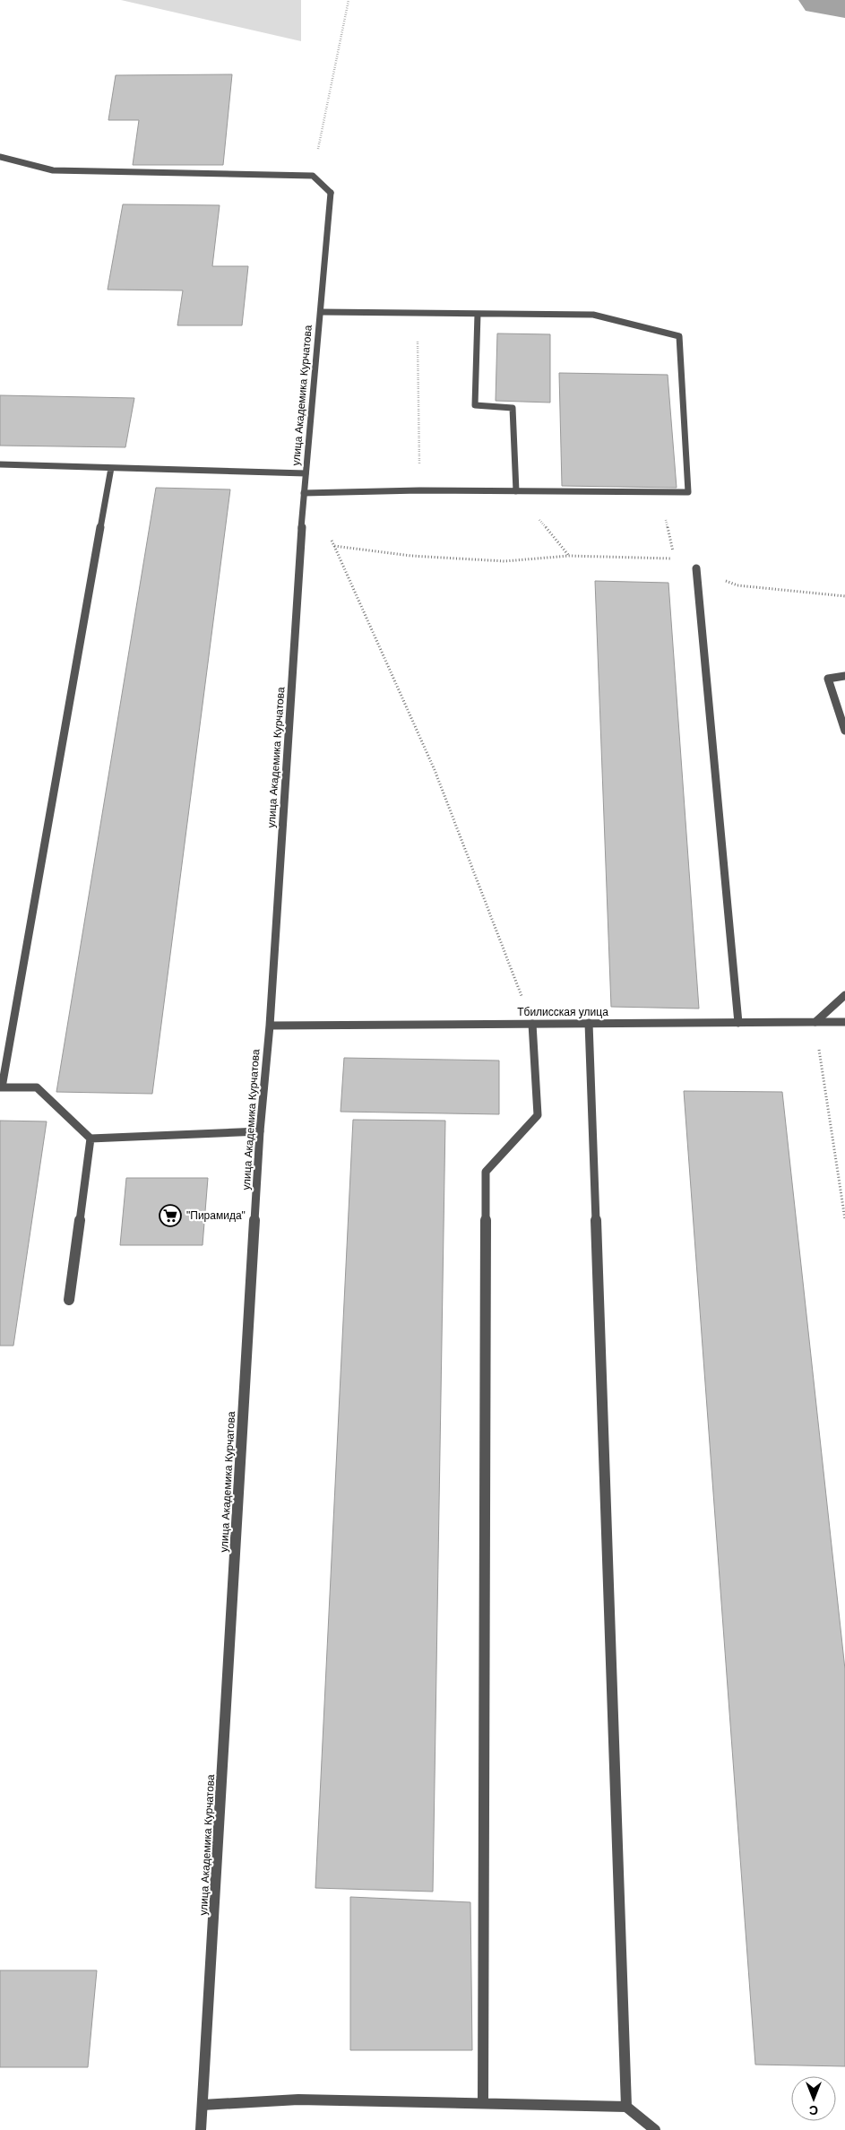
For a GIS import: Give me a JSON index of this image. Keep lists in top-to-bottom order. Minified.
{"streets":{"street":["улица Академика Курчатова","Тбилисская улица"]},"crossings":[["улица Академика Курчатова","Тбилисская улица"]],"places":{"supermarket":["\"Пирамида\""]},"north":"bottom"}
